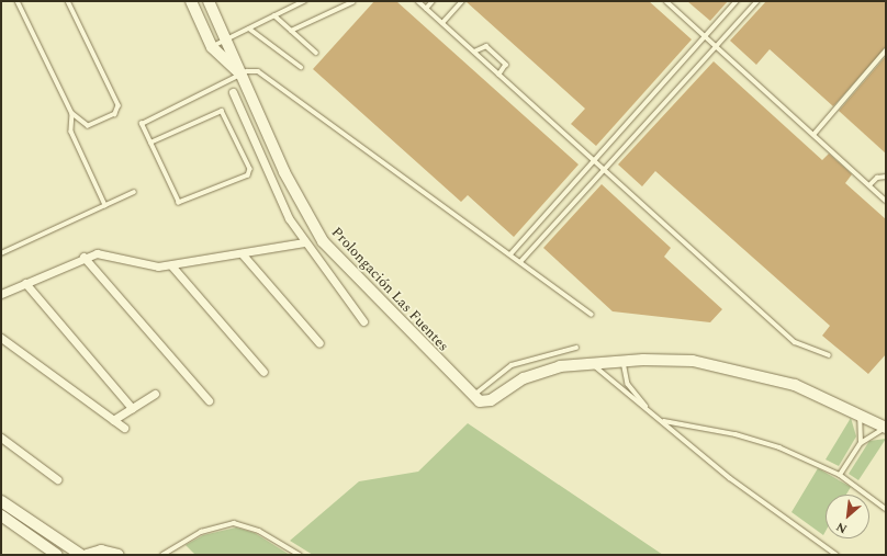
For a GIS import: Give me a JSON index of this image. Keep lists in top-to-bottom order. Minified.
{"streets":{"street":["Prolongación Las Fuentes"]},"north":"bottom left"}
